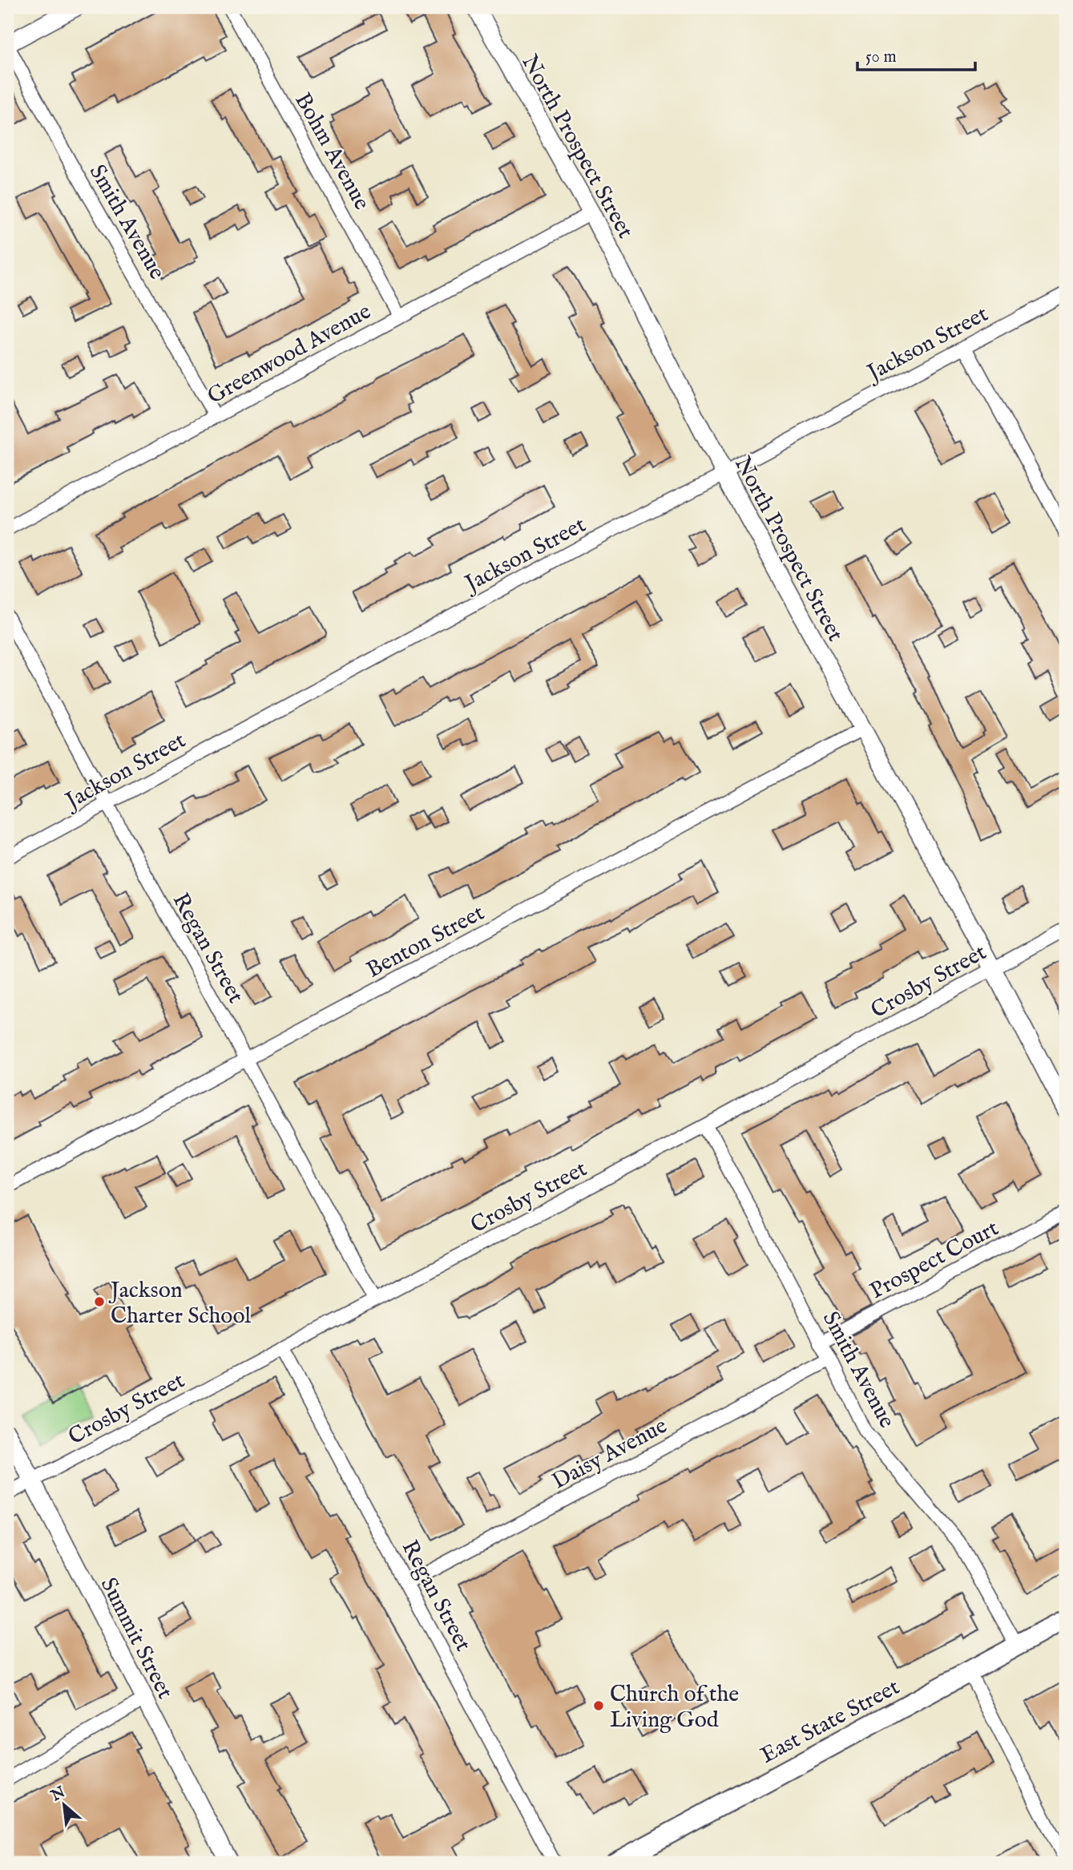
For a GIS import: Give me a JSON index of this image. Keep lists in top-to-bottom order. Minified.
{"streets":{"main road":["East State Street"],"street":["North Prospect Street","Bohm Avenue","Smith Avenue","Jackson Street","Greenwood Avenue","Benton Street","Regan Street","Crosby Street","Prospect Court","Daisy Avenue","Summit Street"]},"crossings":[["North Prospect Street","Jackson Street"],["North Prospect Street","Greenwood Avenue"],["North Prospect Street","Benton Street"],["North Prospect Street","Crosby Street"],["Bohm Avenue","Greenwood Avenue"],["Smith Avenue","Greenwood Avenue"],["Smith Avenue","Crosby Street"],["Smith Avenue","Prospect Court"],["Smith Avenue","Daisy Avenue"],["Smith Avenue","East State Street"],["Jackson Street","Regan Street"],["Benton Street","Regan Street"],["Regan Street","Crosby Street"],["Regan Street","Daisy Avenue"],["Crosby Street","Summit Street"]],"places":["Jackson Charter School","Church of the Living God"],"scale_bar":"50 m","north":"top left"}
